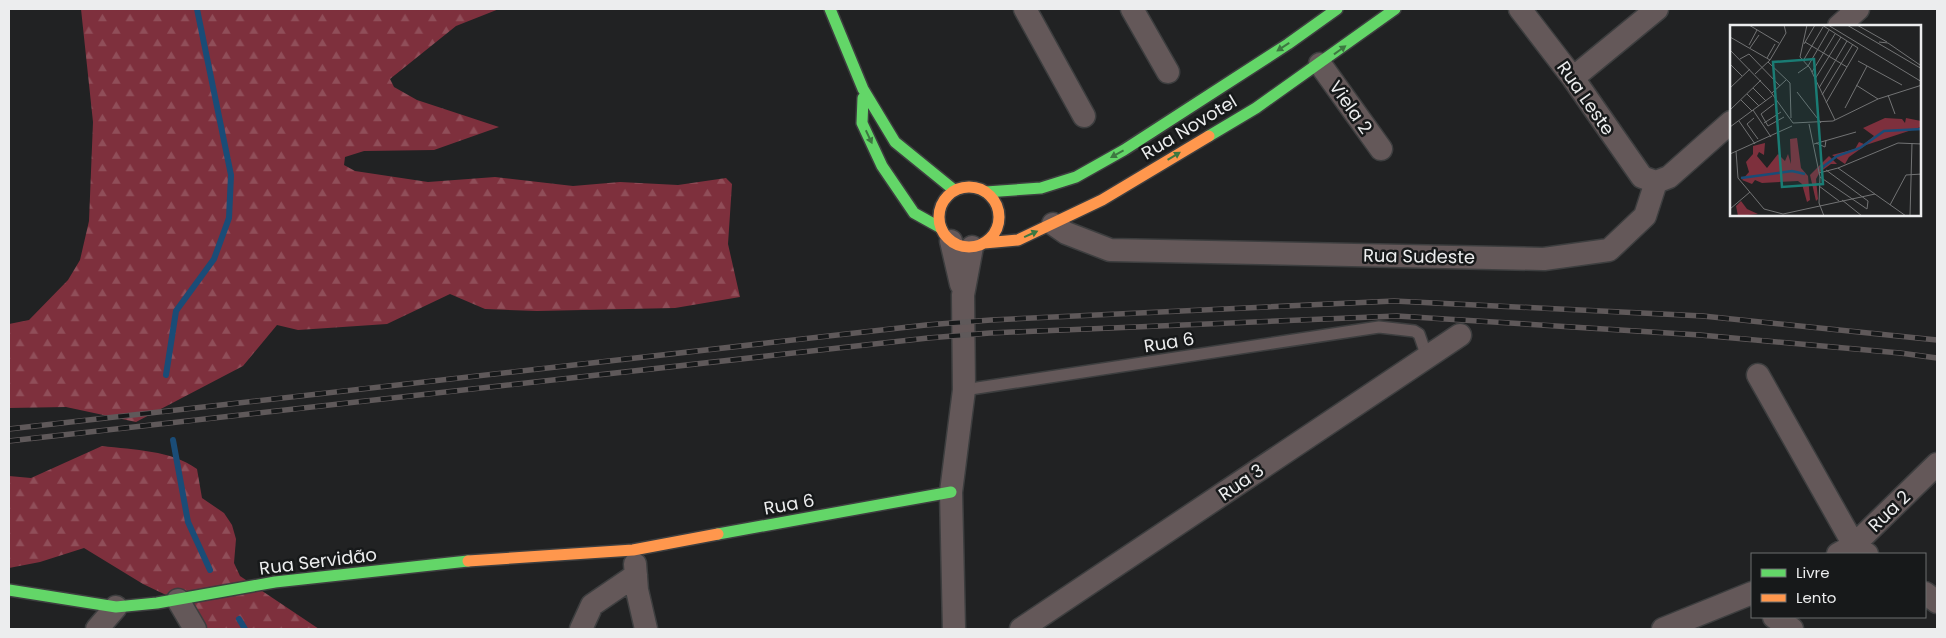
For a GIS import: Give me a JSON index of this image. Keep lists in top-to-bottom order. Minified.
{"streets":{"street":["Rua Leste","Viela 2","Rua Novotel","Rua Sudeste","Rua 6","Rua 3","Rua 2","Rua Servidão"]},"crossings":[["Rua Leste","Rua Sudeste"],["Viela 2","Rua Novotel"],["Rua Novotel","Rua Sudeste"],["Rua 6","Rua 3"],["Rua 6","Rua Servidão"]],"legend":["Livre","Lento"]}
